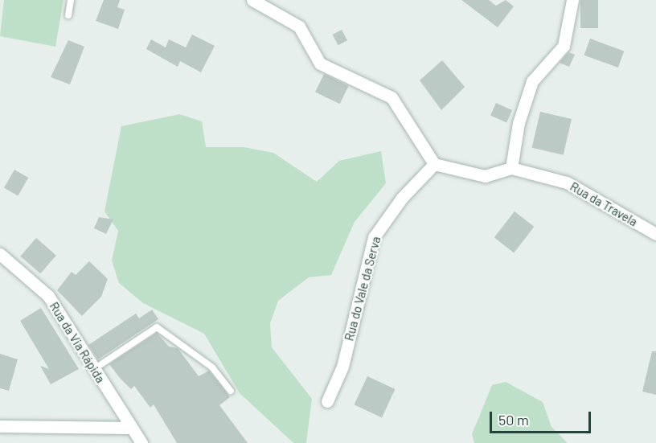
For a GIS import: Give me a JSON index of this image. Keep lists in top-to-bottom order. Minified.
{"streets":{"street":["Rua da Travela","Rua do Vale da Serva","Rua da Via Rápida"]},"scale_bar":"50 m"}
